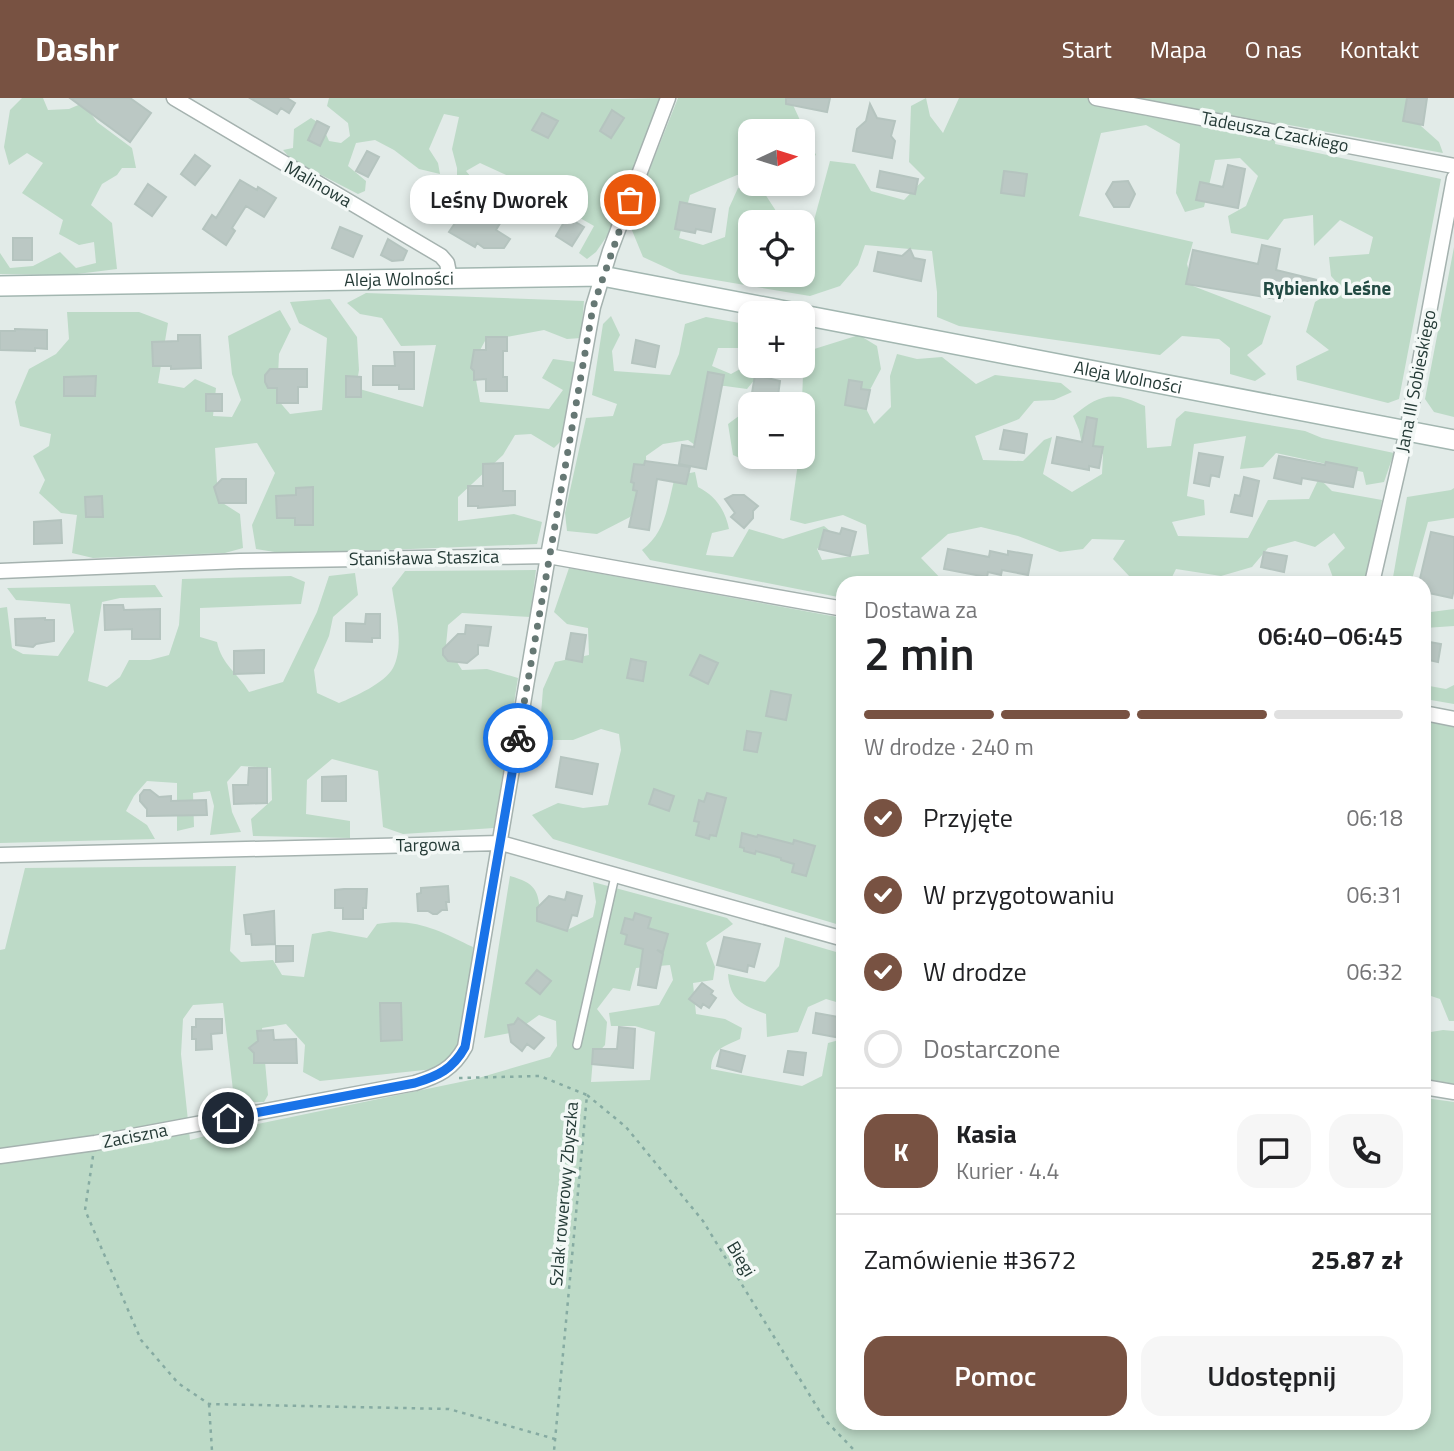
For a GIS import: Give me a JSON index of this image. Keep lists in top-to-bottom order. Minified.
{"streets":{"street":["Tadeusza Czackiego","Malinowa","Aleja Wolności","Jana III Sobieskiego","Stanisława Staszica","Targowa","Zaciszna"],"path":["Szlak rowerowy Zbyszka","Biegi"]},"crossings":[["Malinowa","Aleja Wolności"],["Aleja Wolności","Jana III Sobieskiego"],["Aleja Wolności","Zaciszna"],["Stanisława Staszica","Zaciszna"],["Targowa","Zaciszna"],["Zaciszna","Szlak rowerowy Zbyszka"],["Szlak rowerowy Zbyszka","Biegi"]],"districts":["Rybienko Leśne"],"places":["Leśny Dworek"],"north":"right","page":{"header":"Dashr","nav":["Start","Mapa","O nas","Kontakt"],"map_buttons":["+","−"],"bubble":"Leśny Dworek","heading":["2 min","Dostawa za","06:40–06:45"],"panel":["Kasia","Kurier · 4.4","Zamówienie #3672","25.87 zł"],"bar":"W drodze · 240 m","list":[["Przyjęte","06:18"],["W przygotowaniu","06:31"],["W drodze","06:32"],"Dostarczone"],"round":"K","buttons":["Pomoc","Udostępnij"]}}
